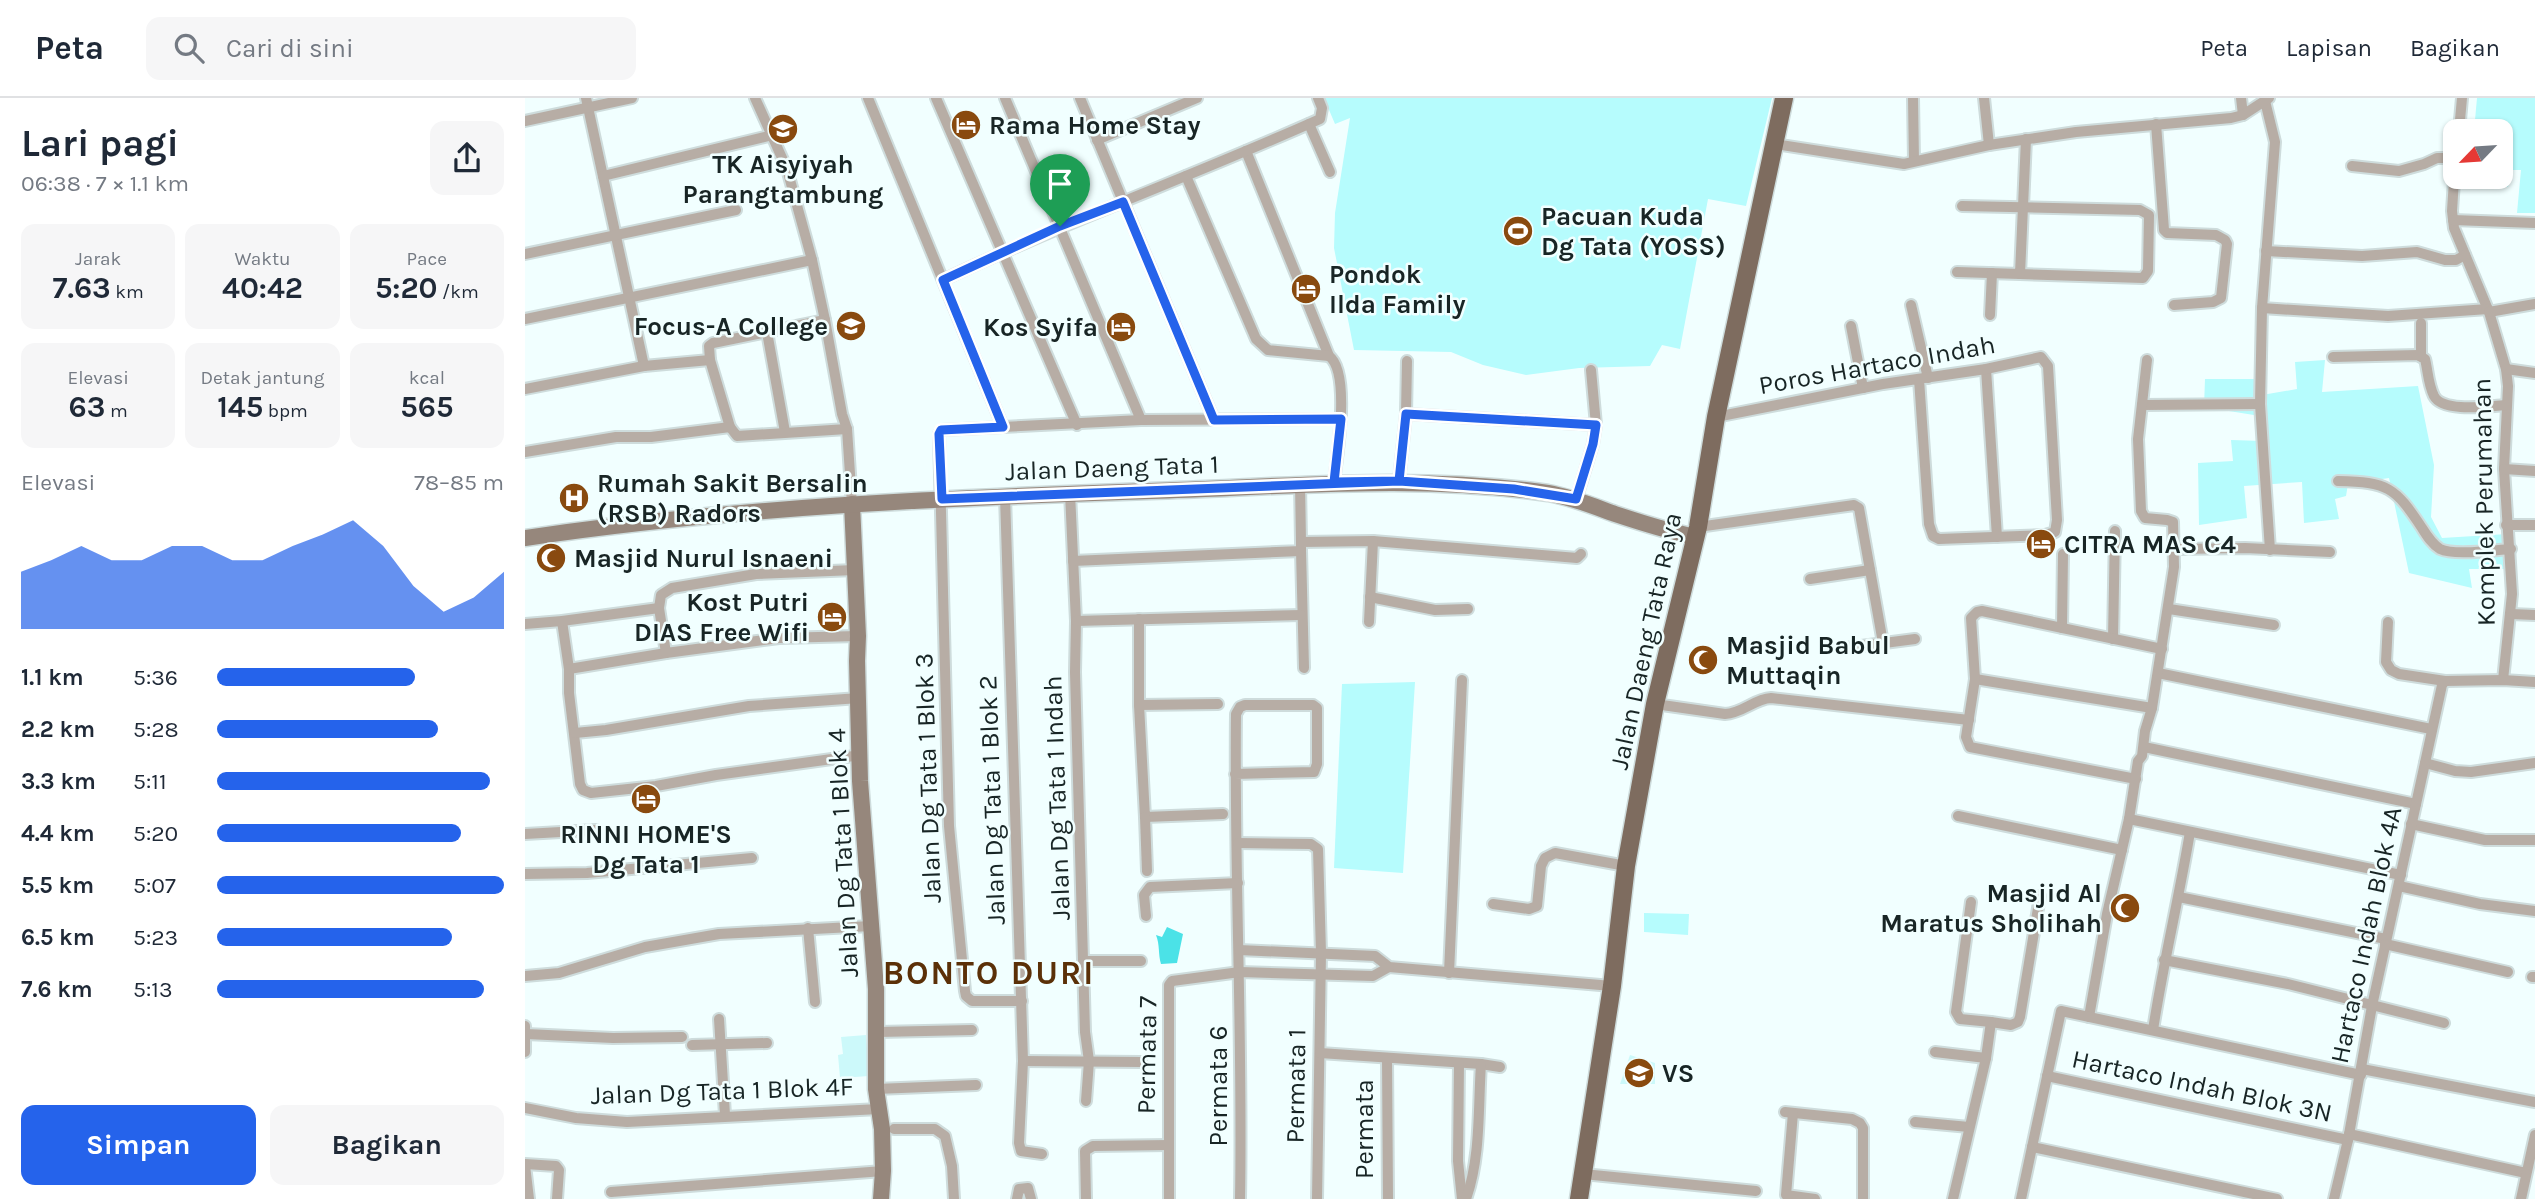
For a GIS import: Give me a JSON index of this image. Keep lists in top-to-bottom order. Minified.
{"streets":{"main road":["Jalan Daeng Tata Raya"],"street":["Poros Hartaco Indah","Jalan Daeng Tata 1","Komplek Perumahan","Jalan Dg Tata 1 Blok 3","Jalan Dg Tata 1 Indah","Jalan Dg Tata 1 Blok 2","Jalan Dg Tata 1 Blok 4","Hartaco Indah Blok 4A","Permata 7","Permata 6","Permata 1","Hartaco Indah Blok 3N","Jalan Dg Tata 1 Blok 4F","Permata"]},"crossings":[["Poros Hartaco Indah","Jalan Daeng Tata Raya"],["Jalan Daeng Tata 1","Jalan Daeng Tata Raya"],["Jalan Daeng Tata 1","Jalan Dg Tata 1 Blok 3"],["Jalan Daeng Tata 1","Jalan Dg Tata 1 Indah"],["Jalan Daeng Tata 1","Jalan Dg Tata 1 Blok 2"],["Jalan Daeng Tata 1","Jalan Dg Tata 1 Blok 4"],["Jalan Dg Tata 1 Blok 3","Jalan Dg Tata 1 Blok 2"],["Jalan Dg Tata 1 Blok 4","Jalan Dg Tata 1 Blok 4F"],["Hartaco Indah Blok 4A","Hartaco Indah Blok 3N"],["Permata 7","Permata 6"],["Permata 1","Permata"]],"districts":["BONTO DURI"],"places":{"hotel":["Rama Home Stay","Pondok Ilda Family","Kos Syifa","CITRA MAS C4","Kost Putri DIAS Free Wifi","RINNI HOME'S Dg Tata 1"],"school or university":["TK Aisyiyah Parangtambung","Focus-A College","VS"],"sports":["Pacuan Kuda Dg Tata (YOSS)"],"hospital":["Rumah Sakit Bersalin (RSB) Radors"],"mosque":["Masjid Nurul Isnaeni","Masjid Babul Muttaqin","Masjid Al Maratus Sholihah"]},"north":"bottom left","page":{"header":"Peta","search":"Cari di sini","nav":["Peta","Lapisan","Bagikan"],"heading":["Lari pagi","06:38 · 7 × 1.1 km"],"stats":[["Jarak","7.63 km"],["Waktu","40:42"],["Pace","5:20 /km"],["Elevasi","63 m"],["Detak jantung","145 bpm"],["kcal","565"]],"chart":["Elevasi","78–85 m"],"list":[{"name":"1.1 km","note":"5:36"},{"name":"2.2 km","note":"5:28"},{"name":"3.3 km","note":"5:11"},{"name":"4.4 km","note":"5:20"},{"name":"5.5 km","note":"5:07"},{"name":"6.5 km","note":"5:23"},{"name":"7.6 km","note":"5:13"}],"buttons":["Simpan","Bagikan"]}}
